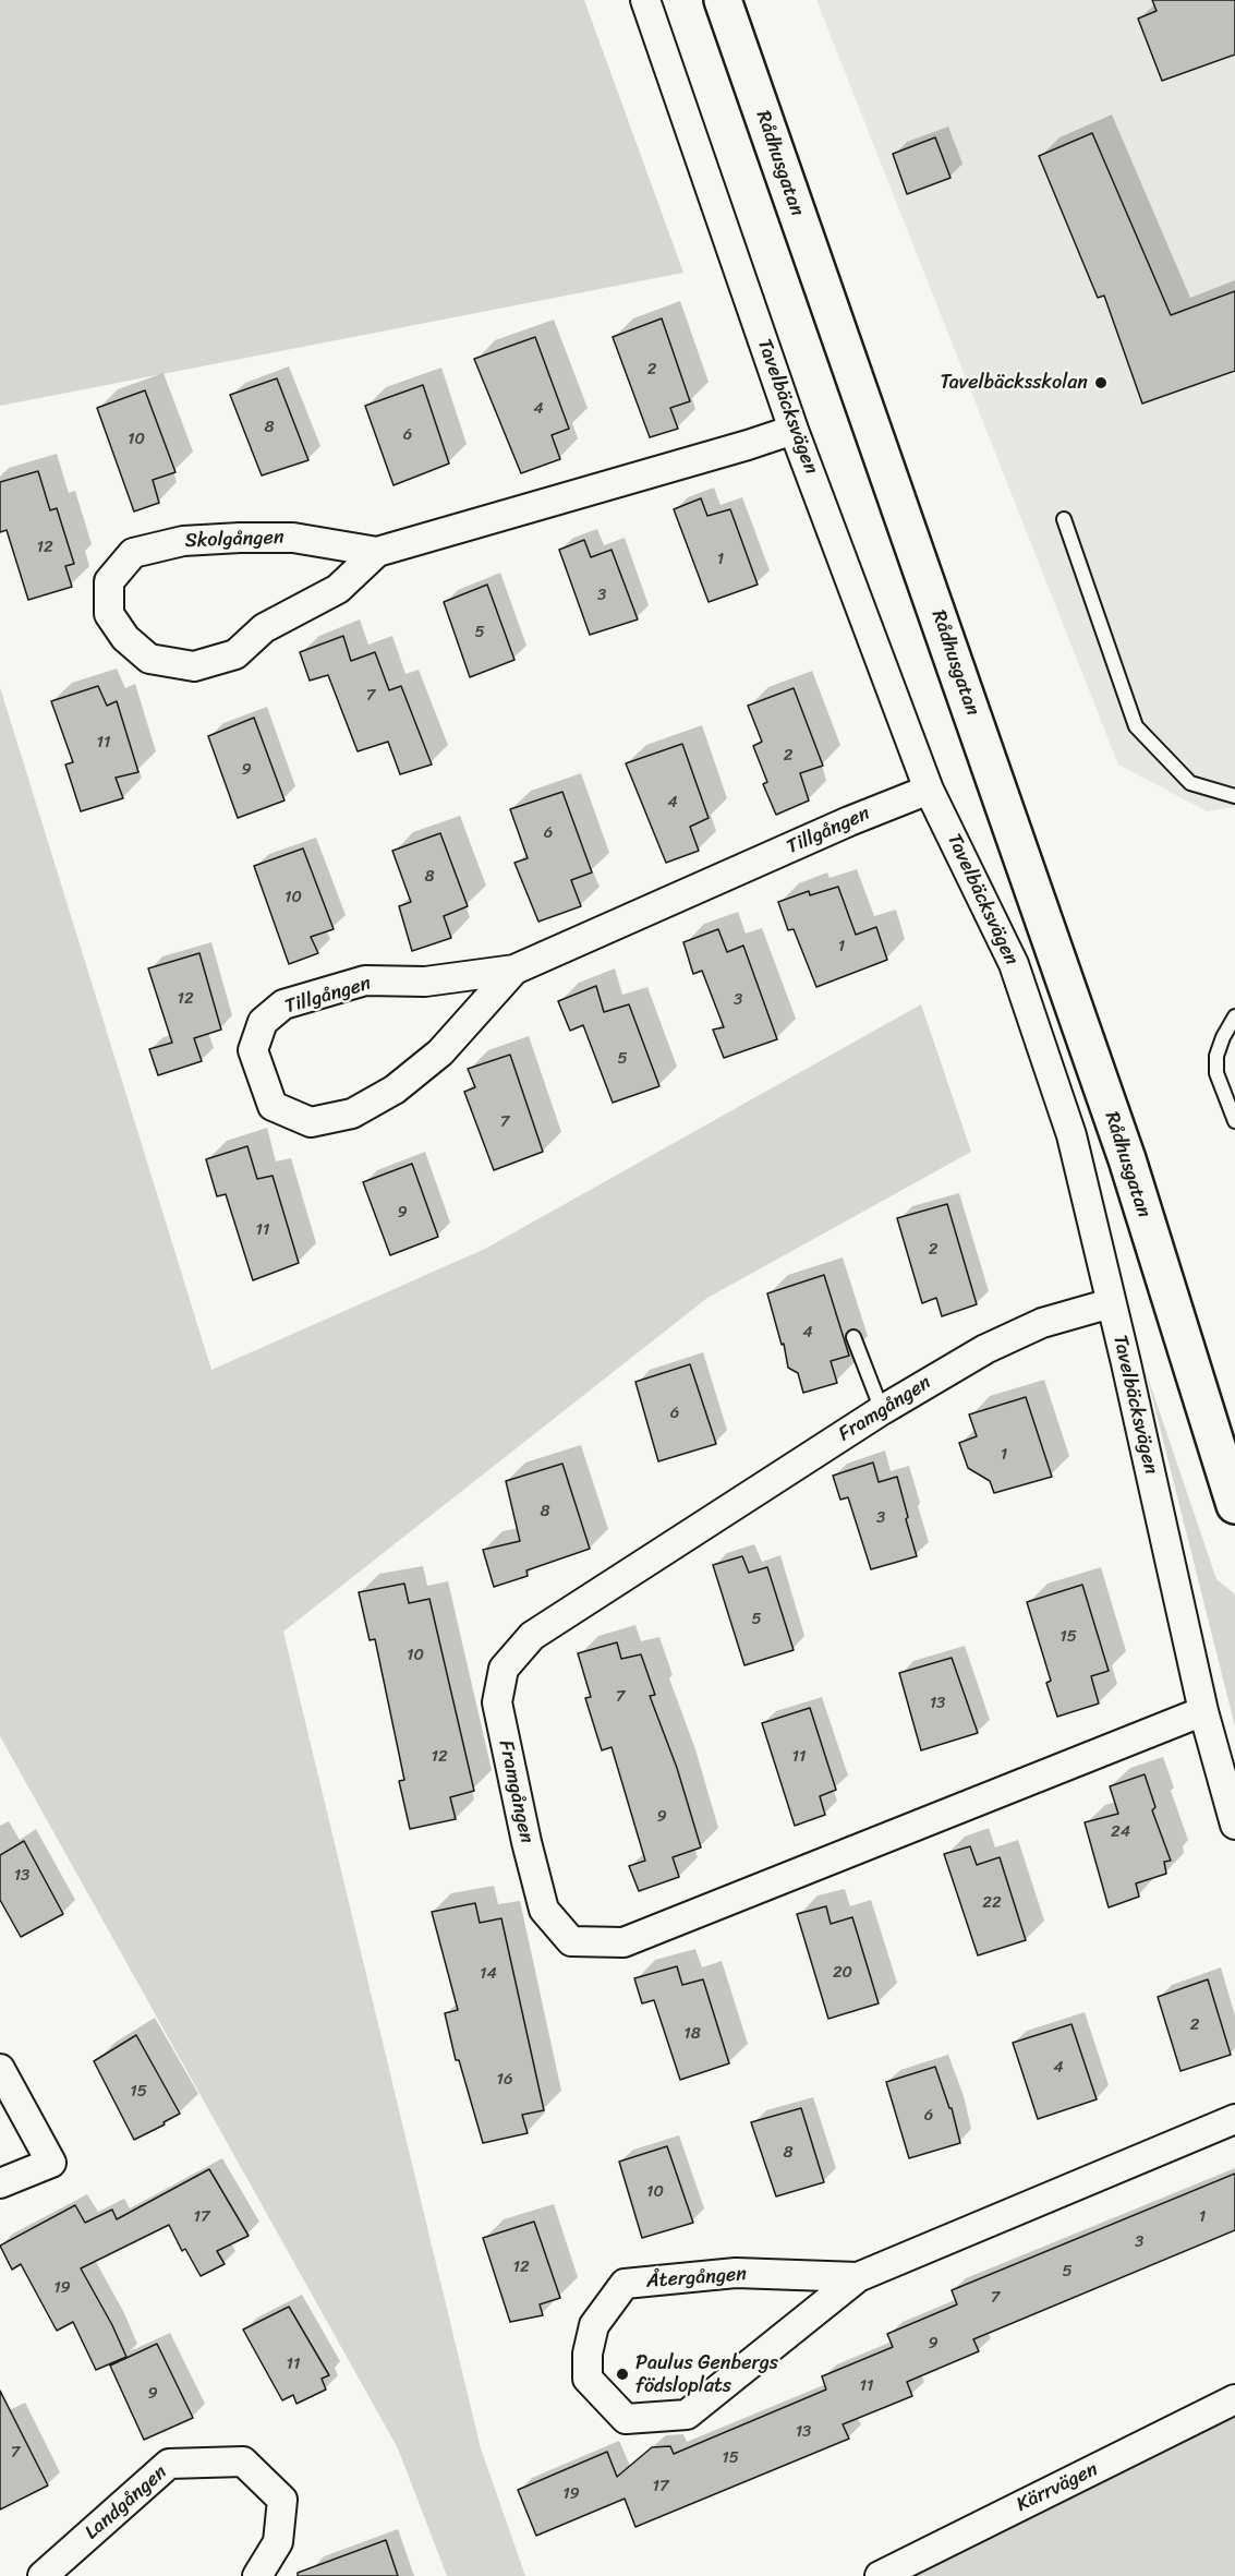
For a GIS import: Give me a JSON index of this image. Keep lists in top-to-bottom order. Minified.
{"streets":{"main road":["Rådhusgatan"],"street":["Tavelbäcksvägen","Skolgången","Tillgången","Framgången","Återgången","Kärrvägen","Landgången"]},"crossings":[["Tavelbäcksvägen","Skolgången"],["Tavelbäcksvägen","Tillgången"],["Tavelbäcksvägen","Framgången"]],"places":["Tavelbäcksskolan","Paulus Genbergs födsloplats"],"house_numbers":["2","4","8","6","10","12","1","3","5","7","11","2","9","4","6","8","10","1","12","3","5","7","9","11","2","4","6","1","8","3","5","15","10","7","13","12","11","9","24","13","22","20","14","2","18","4","16","15","6","8","10","17","1","3","12","5","19","7","9","11","11","9","13","7","15","17","19"]}
